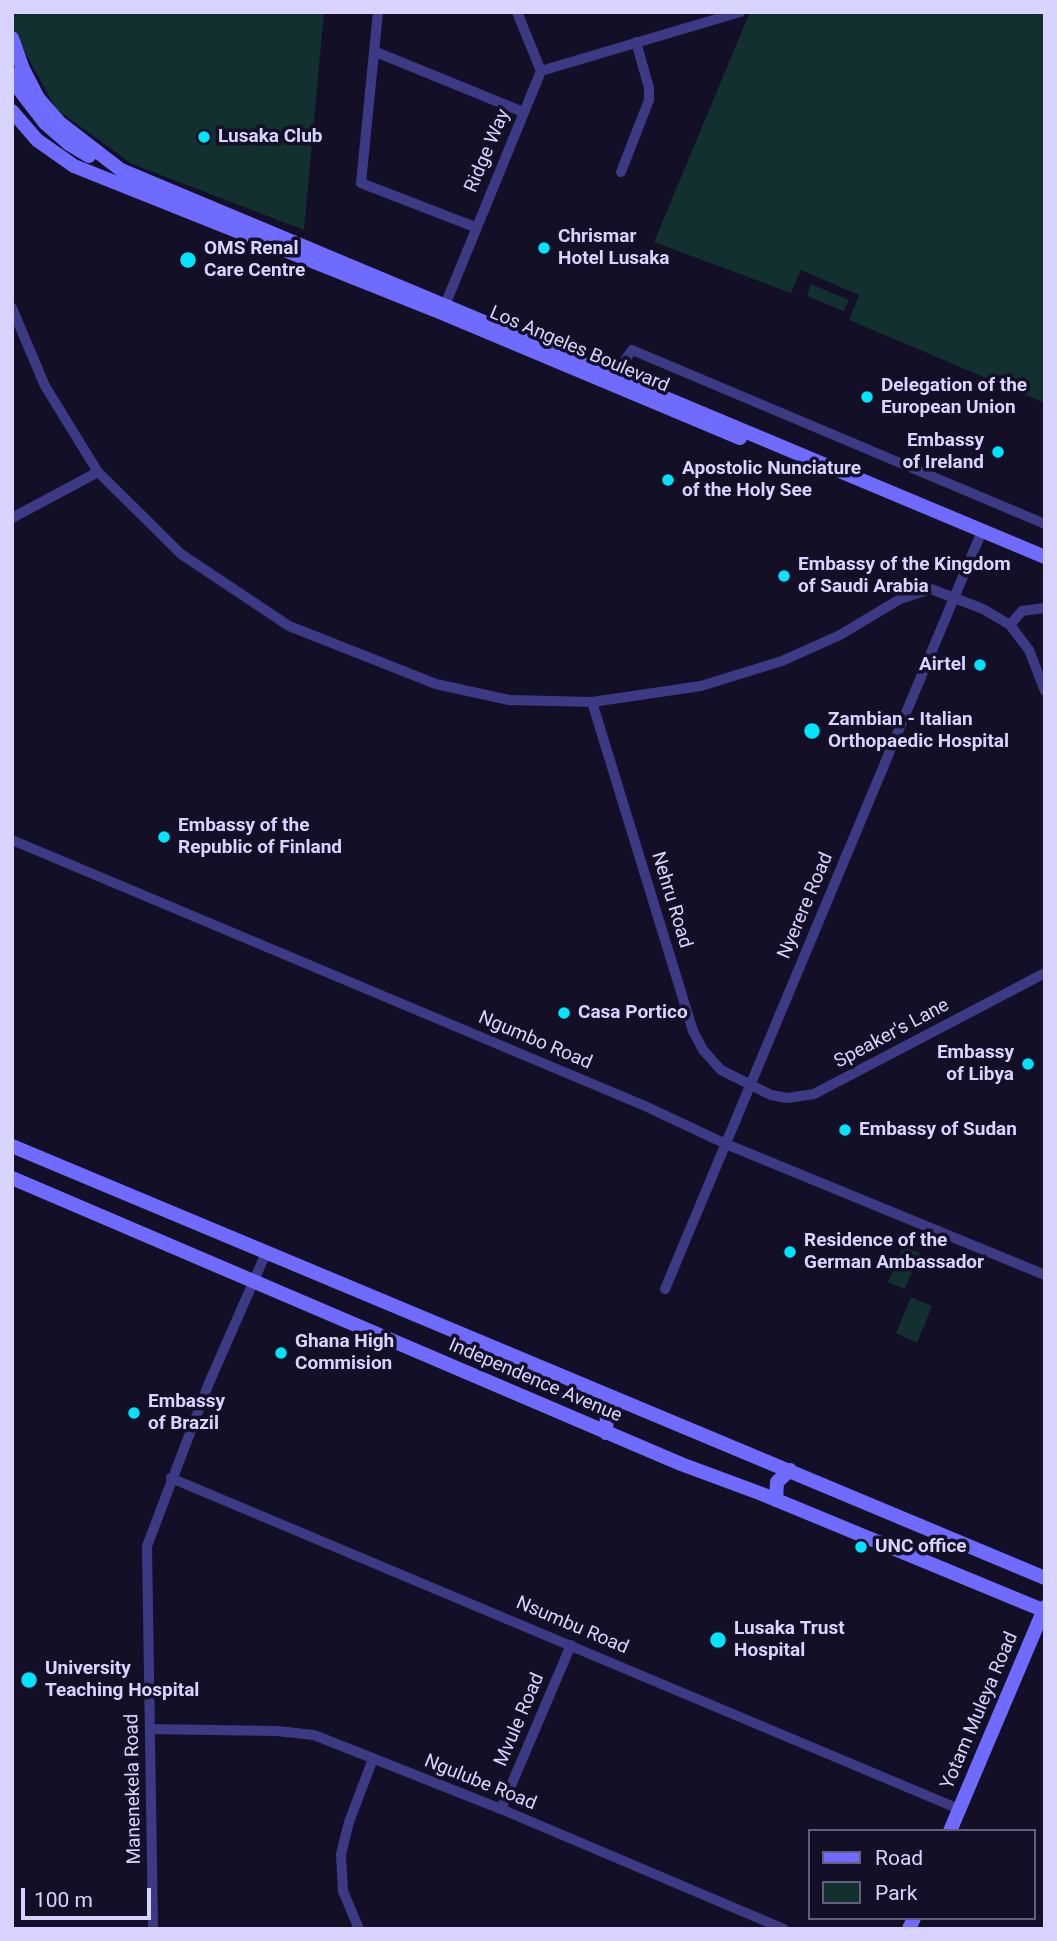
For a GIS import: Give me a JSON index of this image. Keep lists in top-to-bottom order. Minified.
{"streets":{"main road":["Los Angeles Boulevard","Independence Avenue","Yotam Muleya Road"],"street":["Ridge Way","Nehru Road","Nyerere Road","Speaker's Lane","Ngumbo Road","Nsumbu Road","Mvule Road","Ngulube Road","Manenekela Road"]},"crossings":[["Ridge Way","Los Angeles Boulevard"],["Los Angeles Boulevard","Nyerere Road"],["Nehru Road","Nyerere Road"],["Nehru Road","Speaker's Lane"],["Nyerere Road","Speaker's Lane"],["Nyerere Road","Ngumbo Road"],["Independence Avenue","Yotam Muleya Road"],["Independence Avenue","Manenekela Road"],["Nsumbu Road","Yotam Muleya Road"],["Nsumbu Road","Mvule Road"],["Nsumbu Road","Manenekela Road"],["Mvule Road","Ngulube Road"],["Ngulube Road","Manenekela Road"]],"places":["Lusaka Club","Chrismar Hotel Lusaka","OMS Renal Care Centre","Delegation of the European Union","Embassy of Ireland","Apostolic Nunciature of the Holy See","Embassy of the Kingdom of Saudi Arabia","Airtel","Zambian - Italian Orthopaedic Hospital","Embassy of the Republic of Finland","Casa Portico","Embassy of Libya","Embassy of Sudan","Residence of the German Ambassador","Ghana High Commision","Embassy of Brazil","UNC office","Lusaka Trust Hospital","University Teaching Hospital"],"legend":["Road","Park"],"scale_bar":"100 m"}
